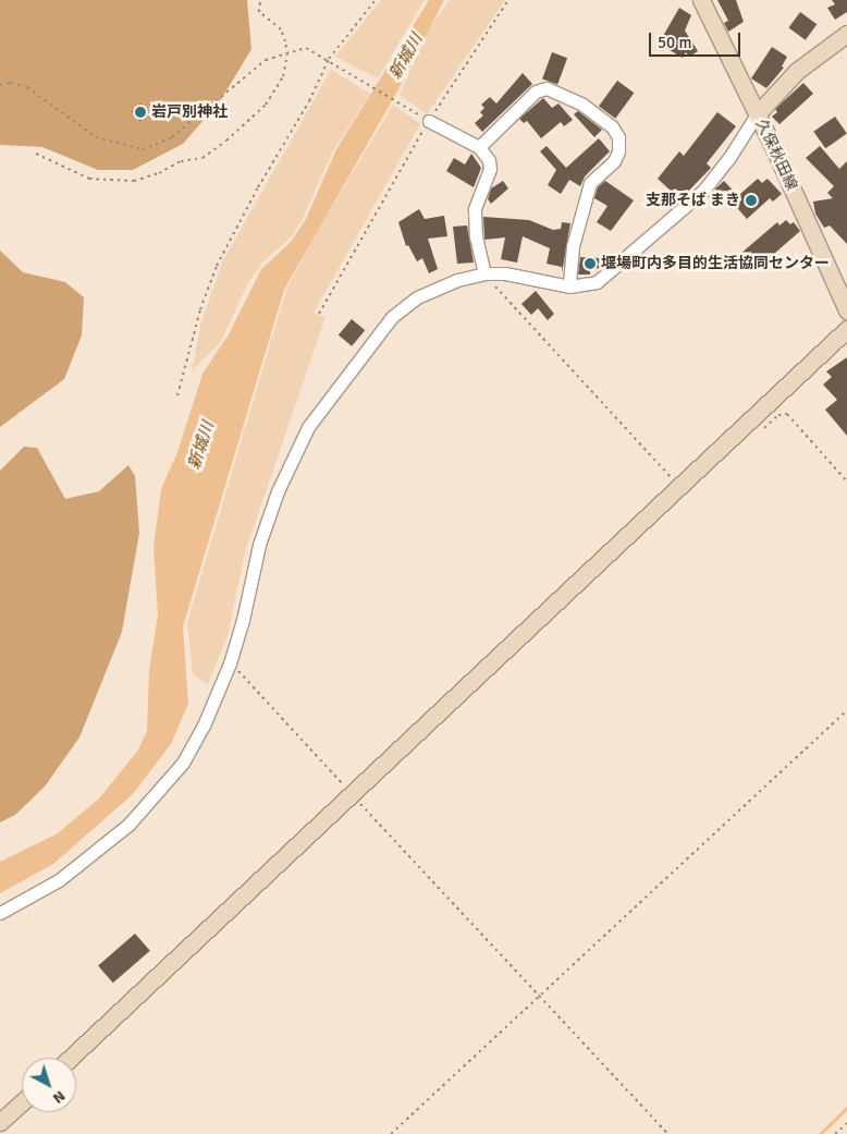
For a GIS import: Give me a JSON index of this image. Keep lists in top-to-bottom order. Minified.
{"streets":{"street":["久保秋田線"]},"water":["新城川"],"places":["岩戸別神社","支那そば まき","堰場町内多目的生活協同センター"],"scale_bar":"50 m","north":"bottom right"}
